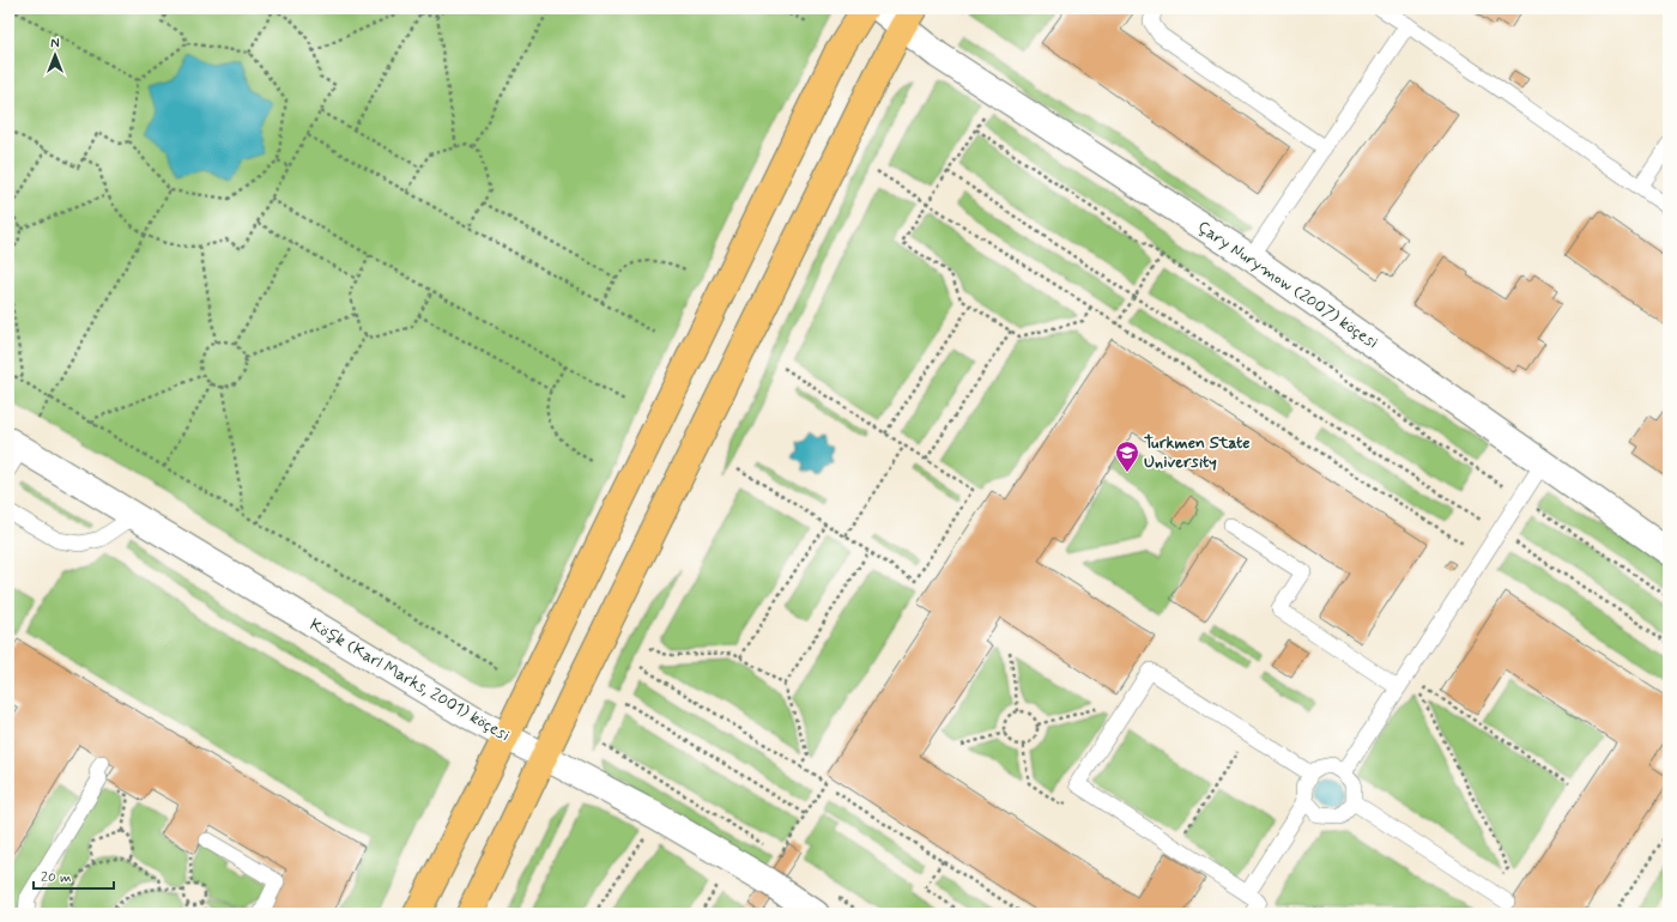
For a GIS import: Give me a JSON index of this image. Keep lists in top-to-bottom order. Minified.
{"streets":{"street":["Çary Nurymow (2007) köçesi","Köşk (Karl Marks, 2001) köçesi"]},"places":{"school or university":["Turkmen State University"]},"scale_bar":"20 m","north":"top"}
